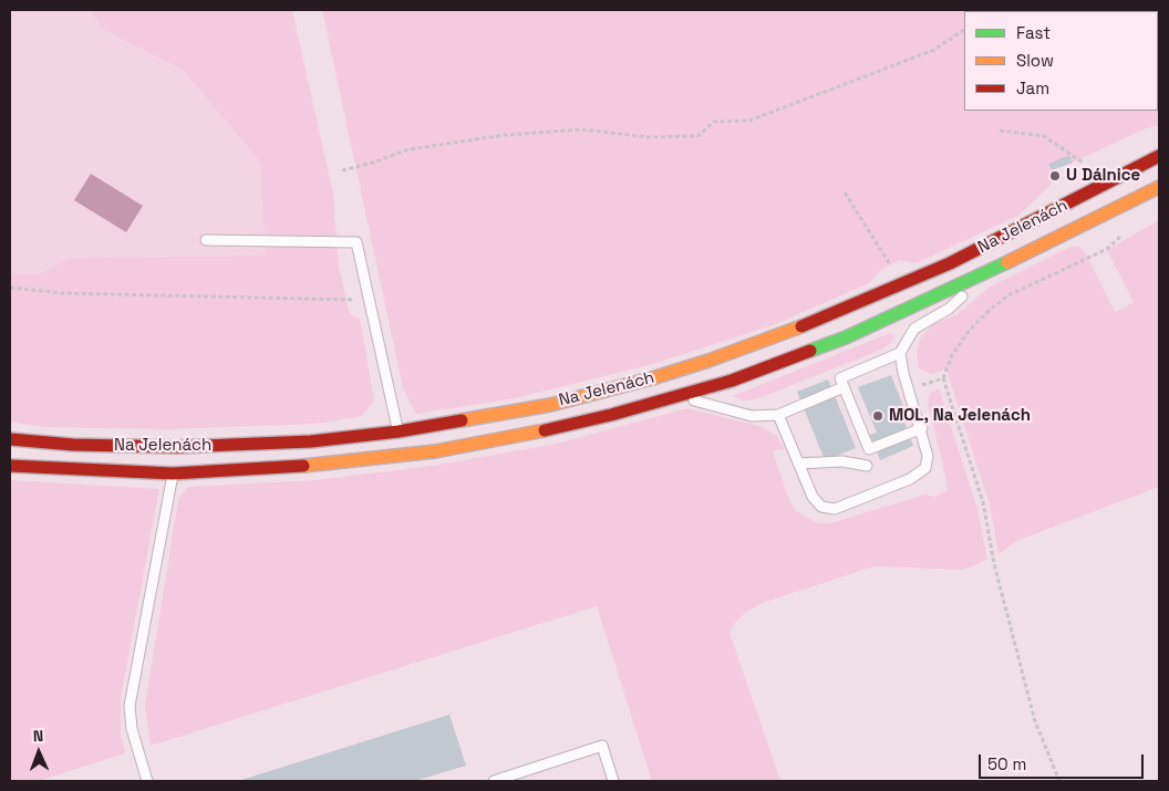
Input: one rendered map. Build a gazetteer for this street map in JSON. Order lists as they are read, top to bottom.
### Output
{
  "streets": {
    "main road": ["Na Jelenách"]
  },
  "places": ["U Dálnice", "MOL, Na Jelenách"],
  "legend": ["Fast", "Slow", "Jam"],
  "scale_bar": "50 m",
  "north": "top"
}
